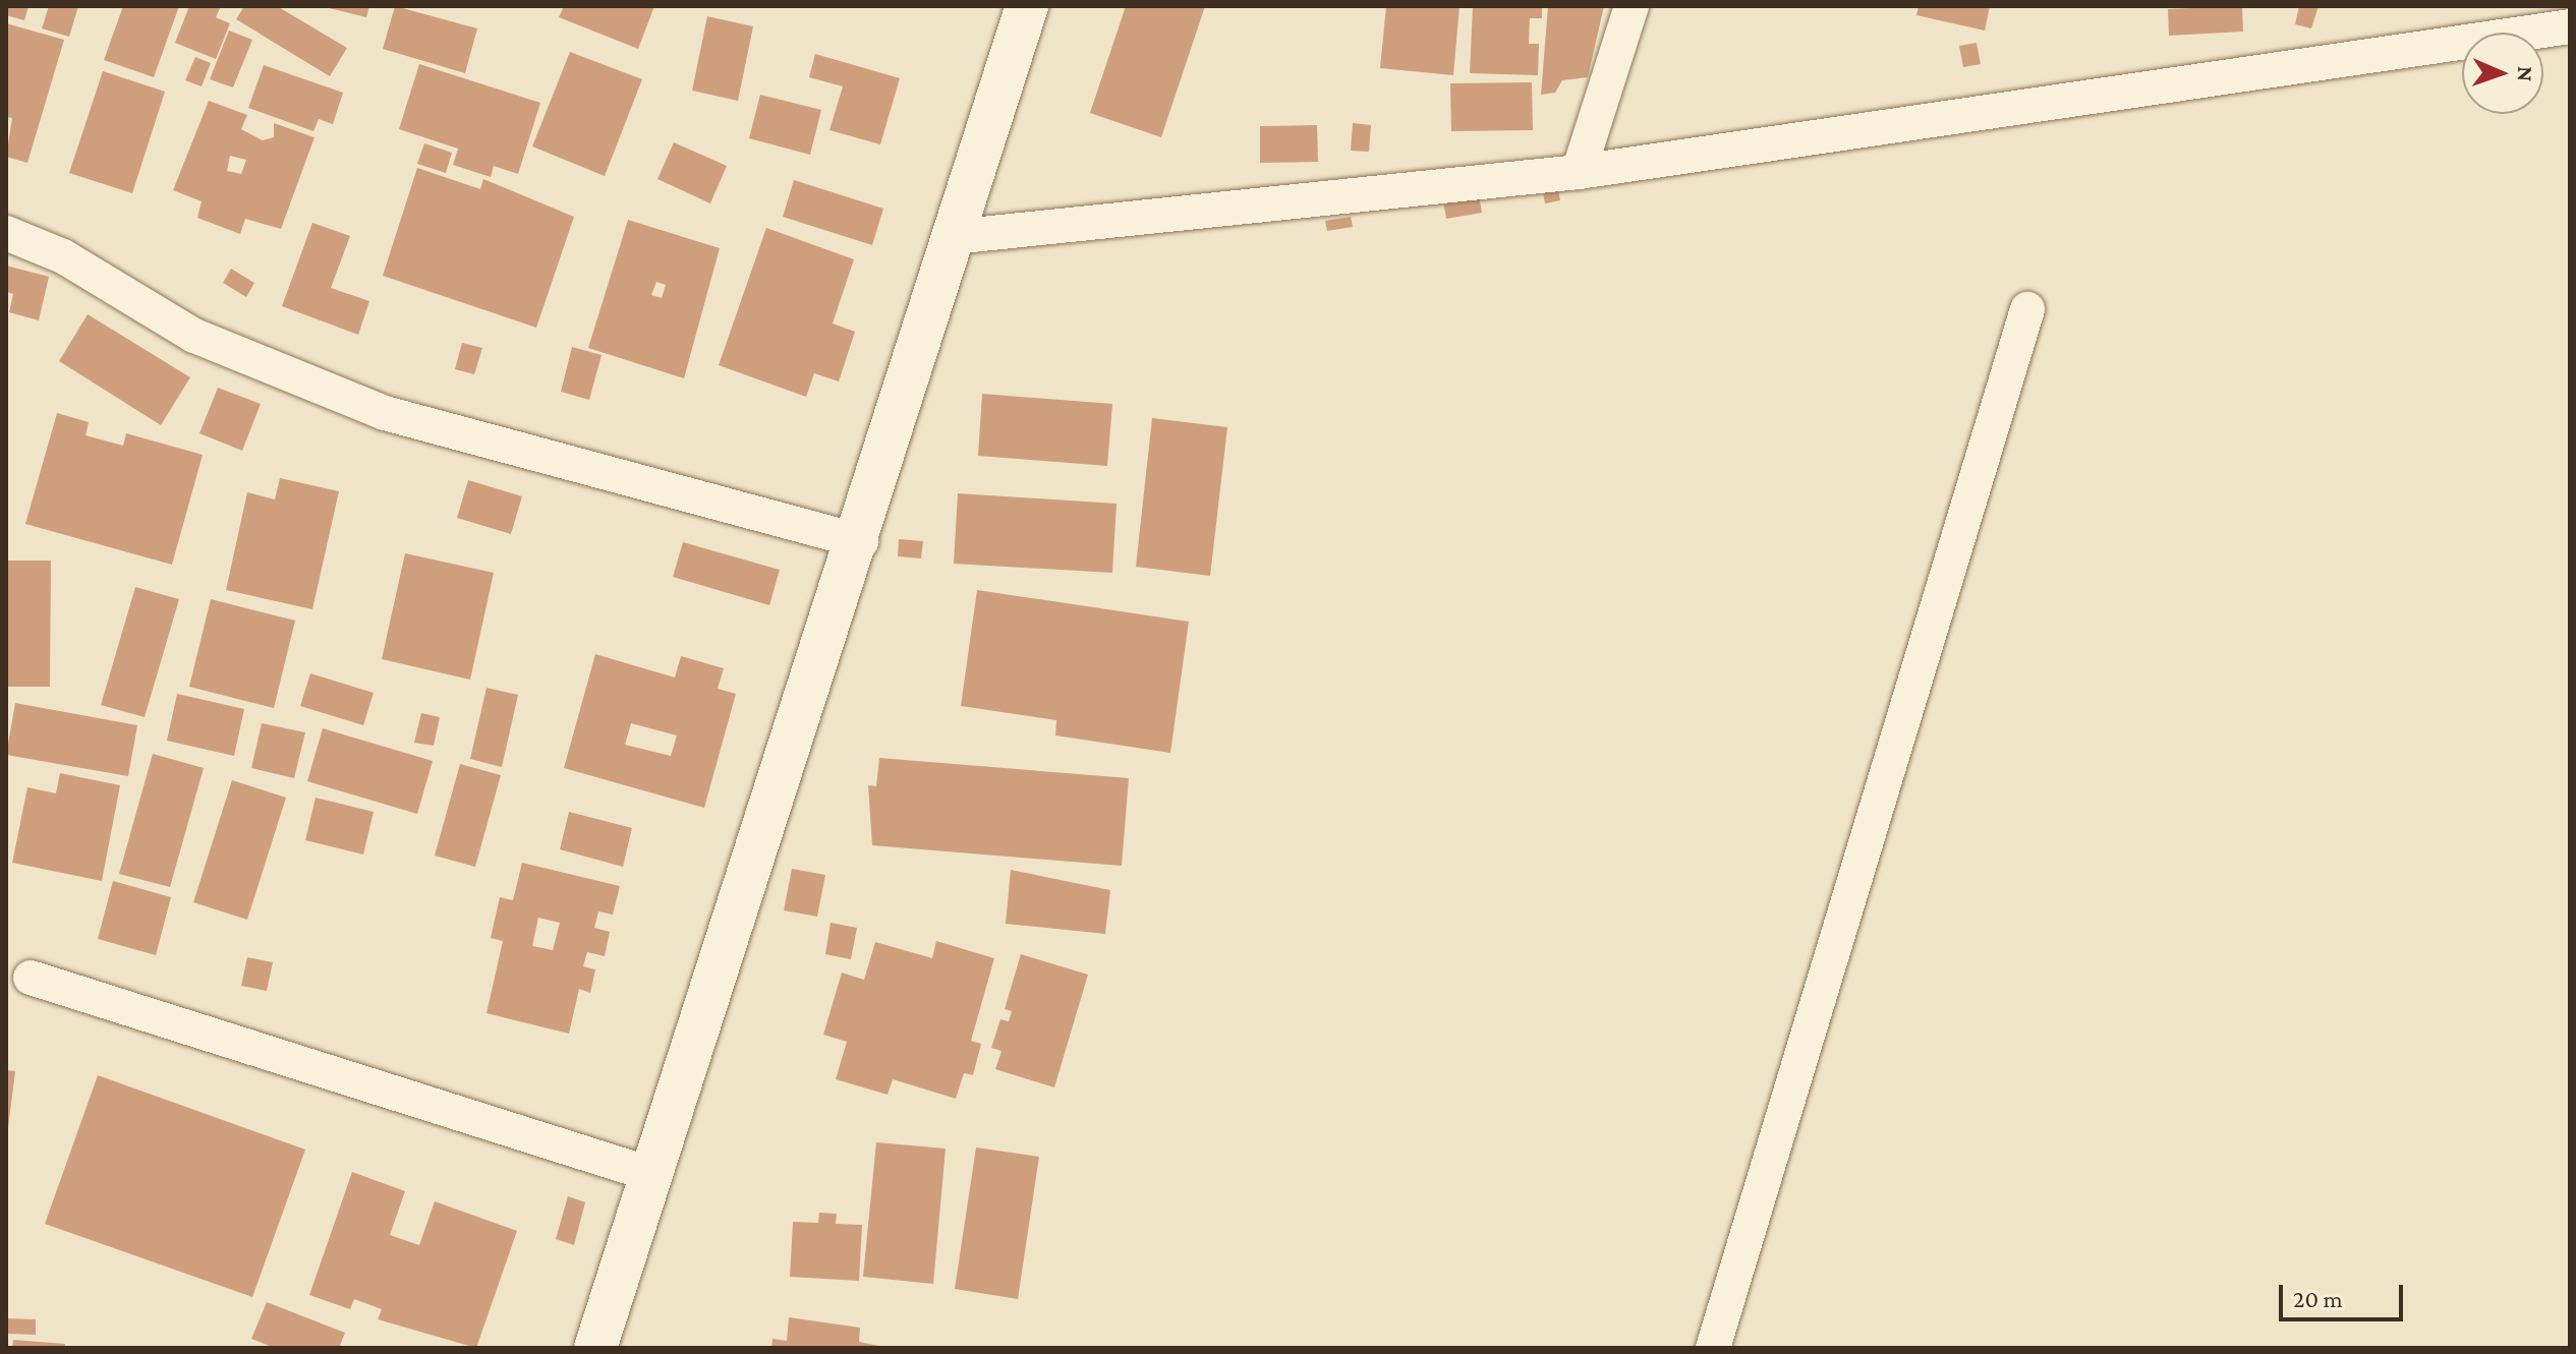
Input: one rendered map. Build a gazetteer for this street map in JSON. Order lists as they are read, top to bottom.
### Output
{
  "scale_bar": "20 m",
  "north": "right"
}
